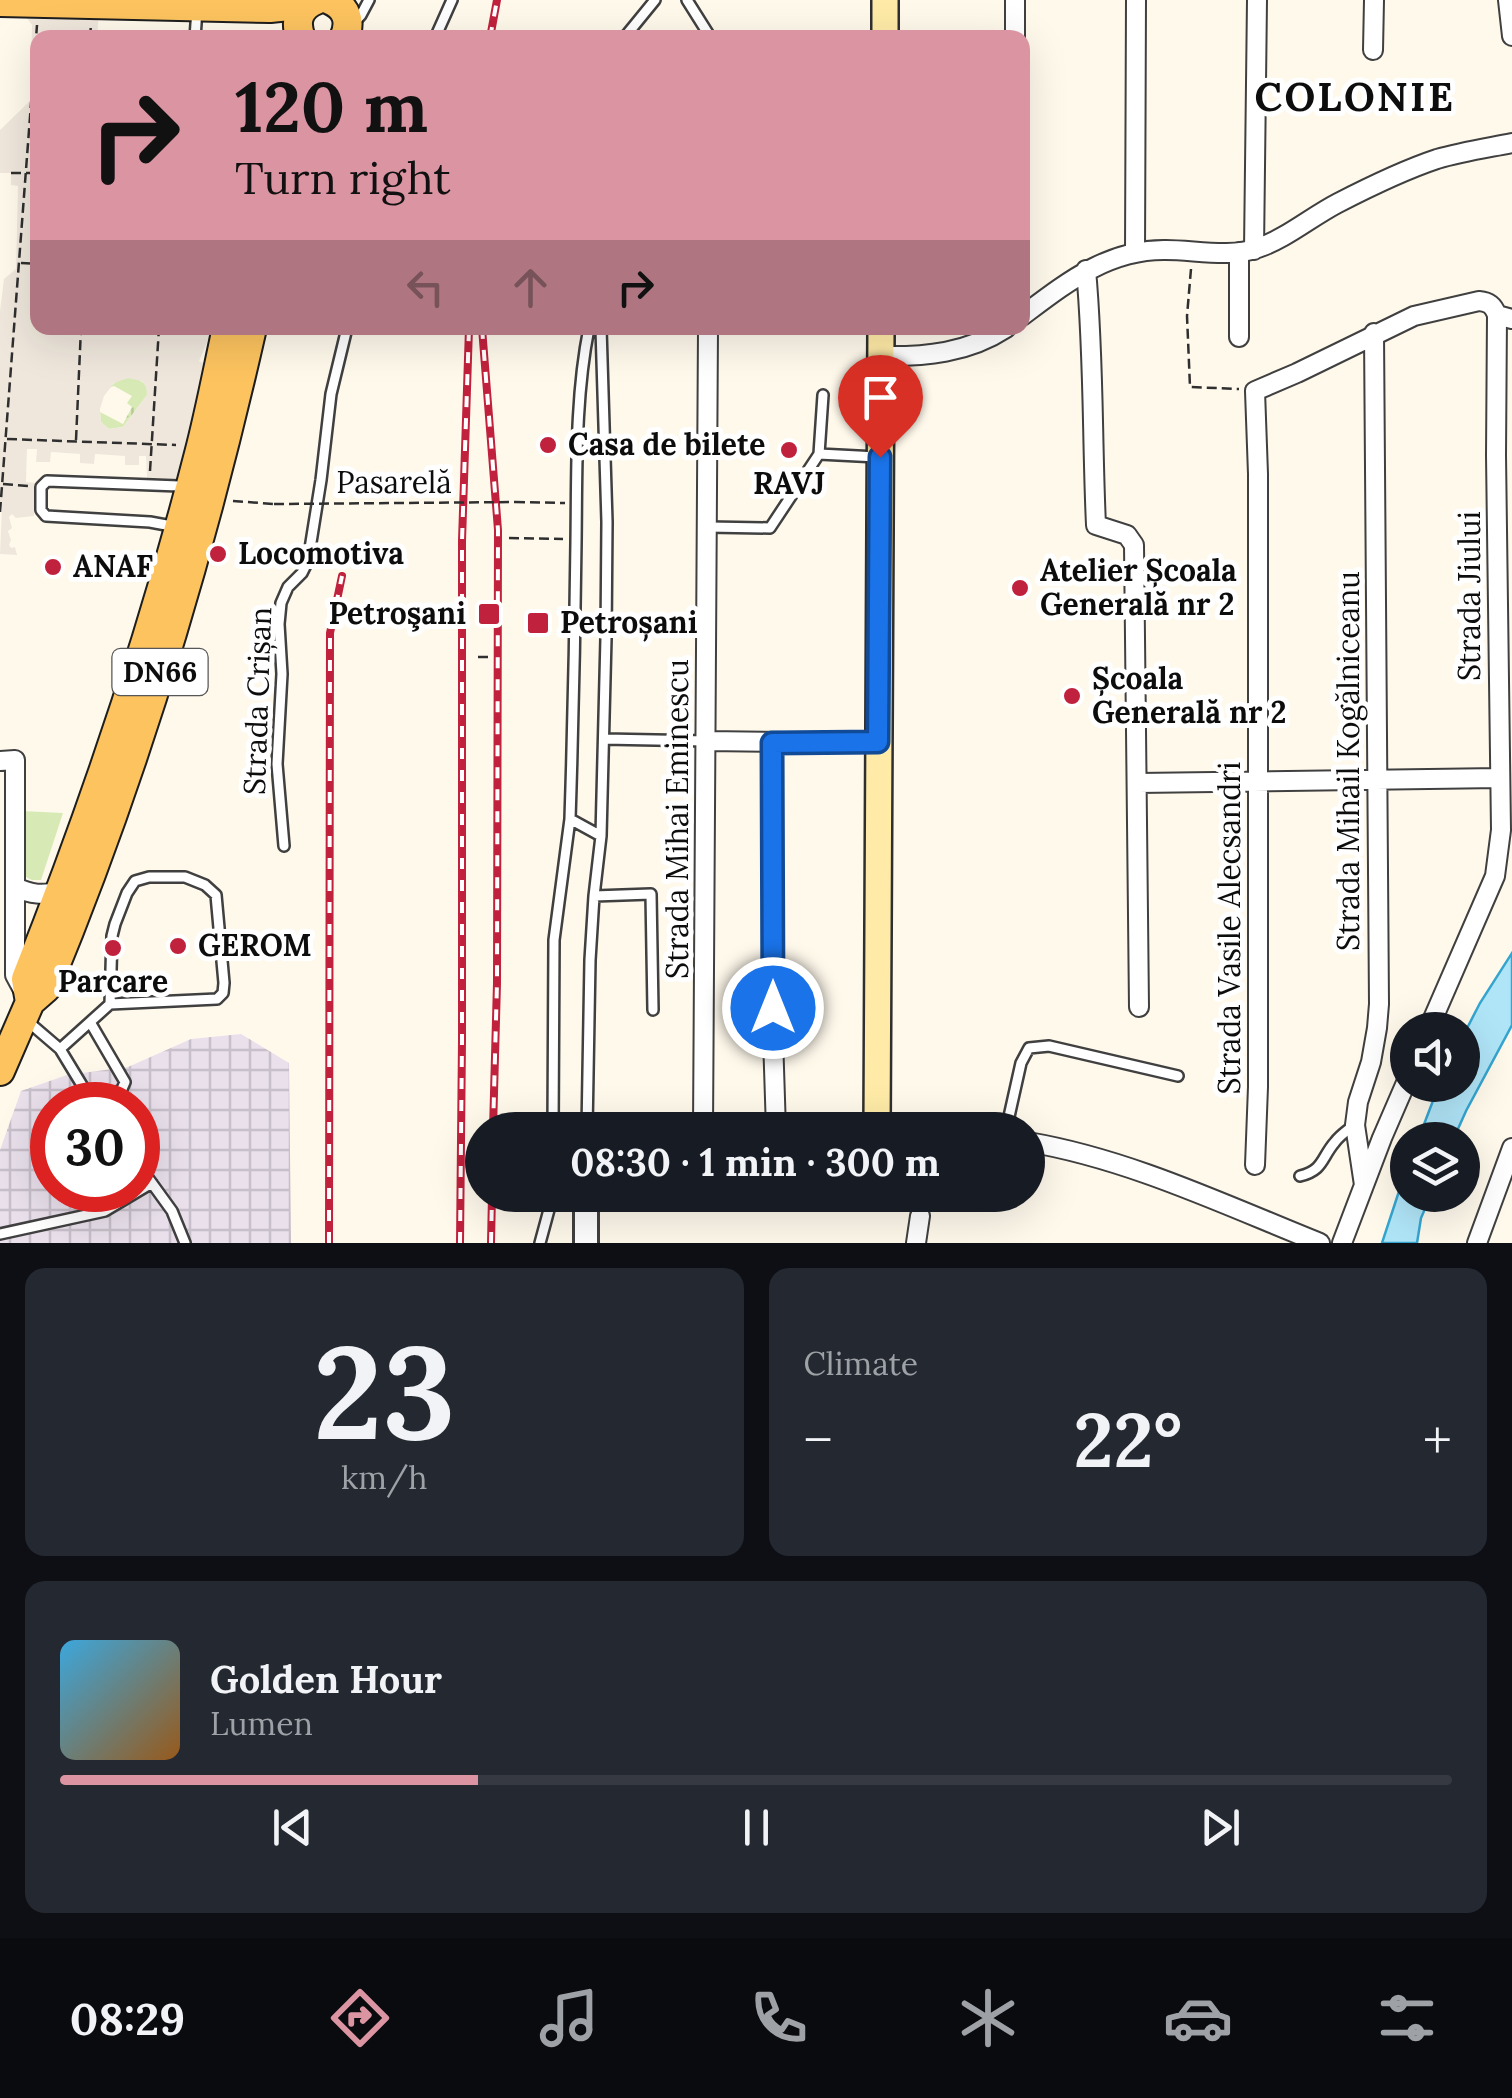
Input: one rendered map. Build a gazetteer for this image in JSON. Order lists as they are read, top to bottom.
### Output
{
  "streets": {
    "main road": ["DN66"],
    "street": [
      "Strada Jiului",
      "Strada Mihail Kogălniceanu",
      "Strada Mihai Eminescu",
      "Strada Vasile Alecsandri"
    ],
    "lane": ["Strada Crișan"],
    "path": ["Pasarelă"]
  },
  "districts": ["COLONIE"],
  "places": {
    "other": [
      "Casa de bilete",
      "RAVJ",
      "Locomotiva",
      "ANAF",
      "Atelier Școala Generală nr 2",
      "Școala Generală nr 2",
      "GEROM",
      "Parcare"
    ],
    "transit": ["Petroşani", "Petroșani"]
  },
  "page": {
    "turn": ["120 m", "Turn right"],
    "limit": "30",
    "trip": "08:30 · 1 min · 300 m",
    "tile": [
      ["23", "km/h"],
      "Climate"
    ],
    "heat": ["−", "22°", "+"],
    "song": ["Golden Hour", "Lumen"],
    "tabs": "08:29"
  }
}
